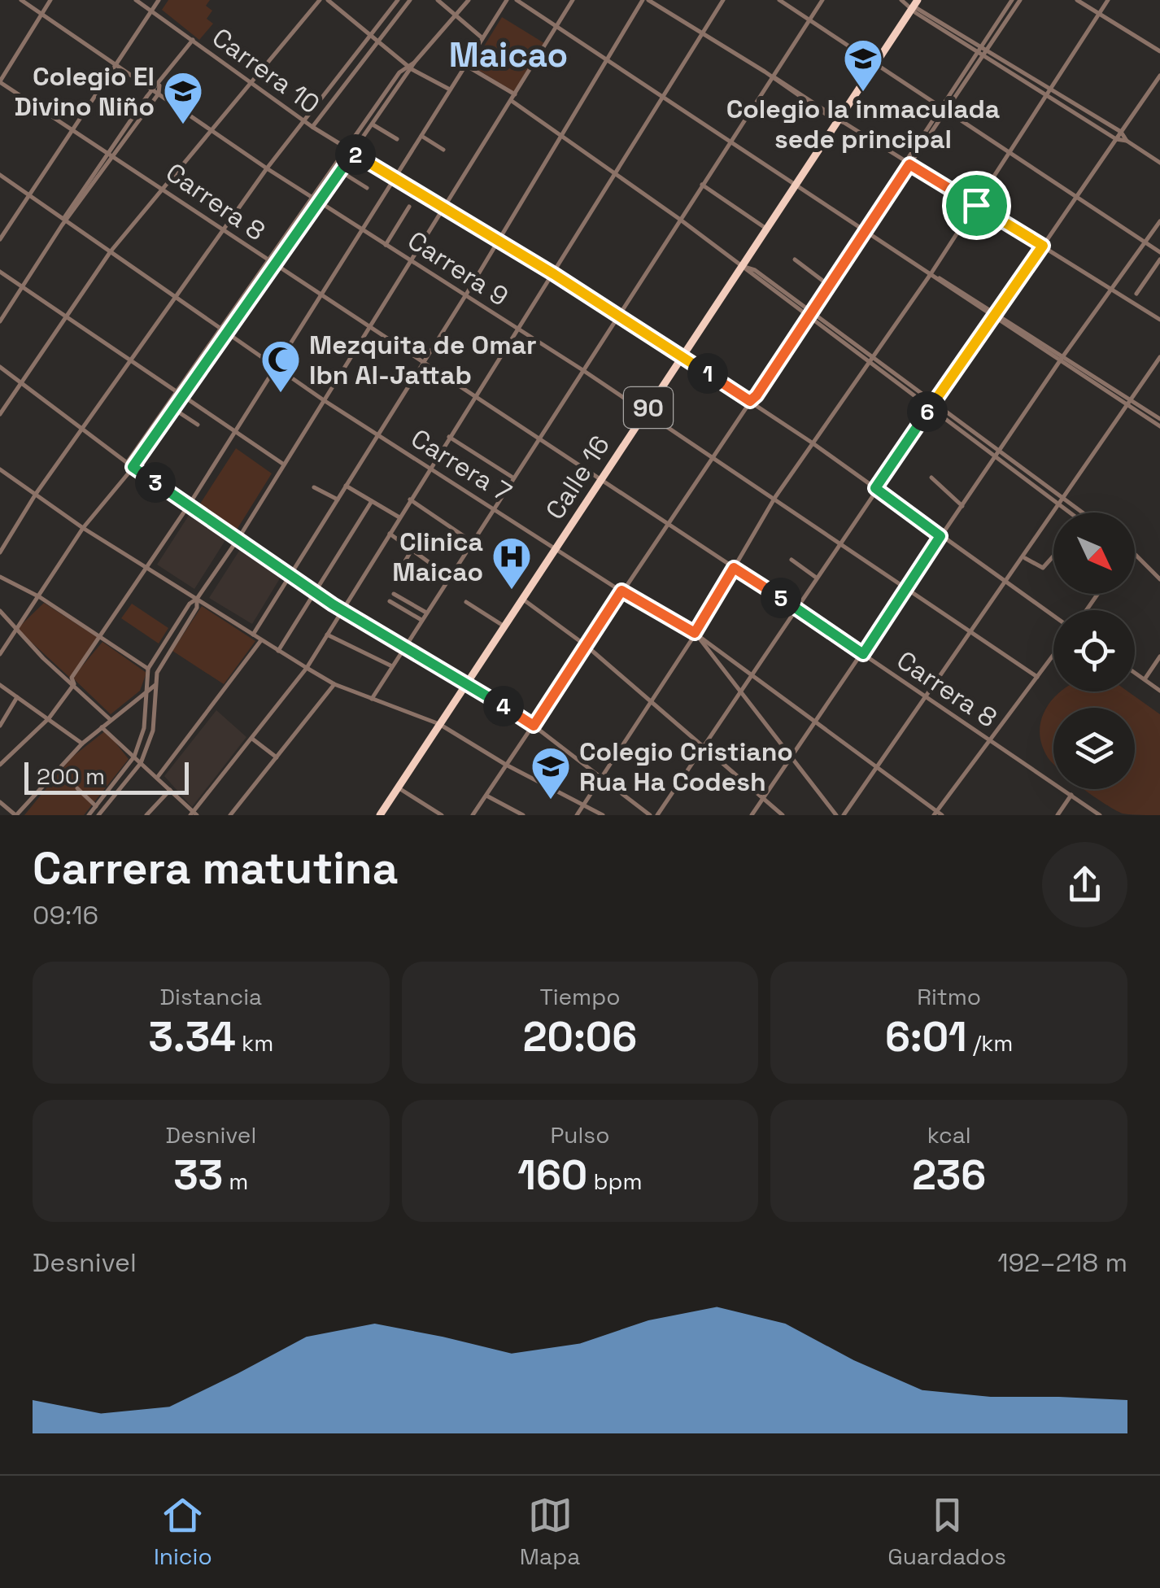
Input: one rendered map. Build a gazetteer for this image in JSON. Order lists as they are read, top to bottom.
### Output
{
  "streets": {
    "highway": ["90", "Calle 16"],
    "street": [
      "Carrera 10",
      "Carrera 8",
      "Carrera 9",
      "Carrera 7"
    ]
  },
  "crossings": [
    ["Carrera 10", "Calle 16"],
    ["Carrera 8", "Calle 16"],
    ["Carrera 9", "Calle 16"],
    ["Carrera 7", "Calle 16"]
  ],
  "districts": ["Maicao"],
  "places": {
    "school or university": ["Colegio la inmaculada sede principal", "Colegio El Divino Niño", "Colegio Cristiano Rua Ha Codesh"],
    "mosque": ["Mezquita de Omar Ibn Al-Jattab"],
    "hospital": ["Clinica Maicao"]
  },
  "scale_bar": "200 m",
  "north": "bottom right",
  "page": {
    "pins": [
      "2",
      "1",
      "6",
      "3",
      "5",
      "4"
    ],
    "scale": "200 m",
    "heading": ["Carrera matutina", "09:16"],
    "stats": [
      ["Distancia", "3.34 km"],
      ["Tiempo", "20:06"],
      ["Ritmo", "6:01 /km"],
      ["Desnivel", "33 m"],
      ["Pulso", "160 bpm"],
      ["kcal", "236"]
    ],
    "chart": ["Desnivel", "192–218 m"],
    "tabs": ["Inicio", "Mapa", "Guardados"]
  }
}
